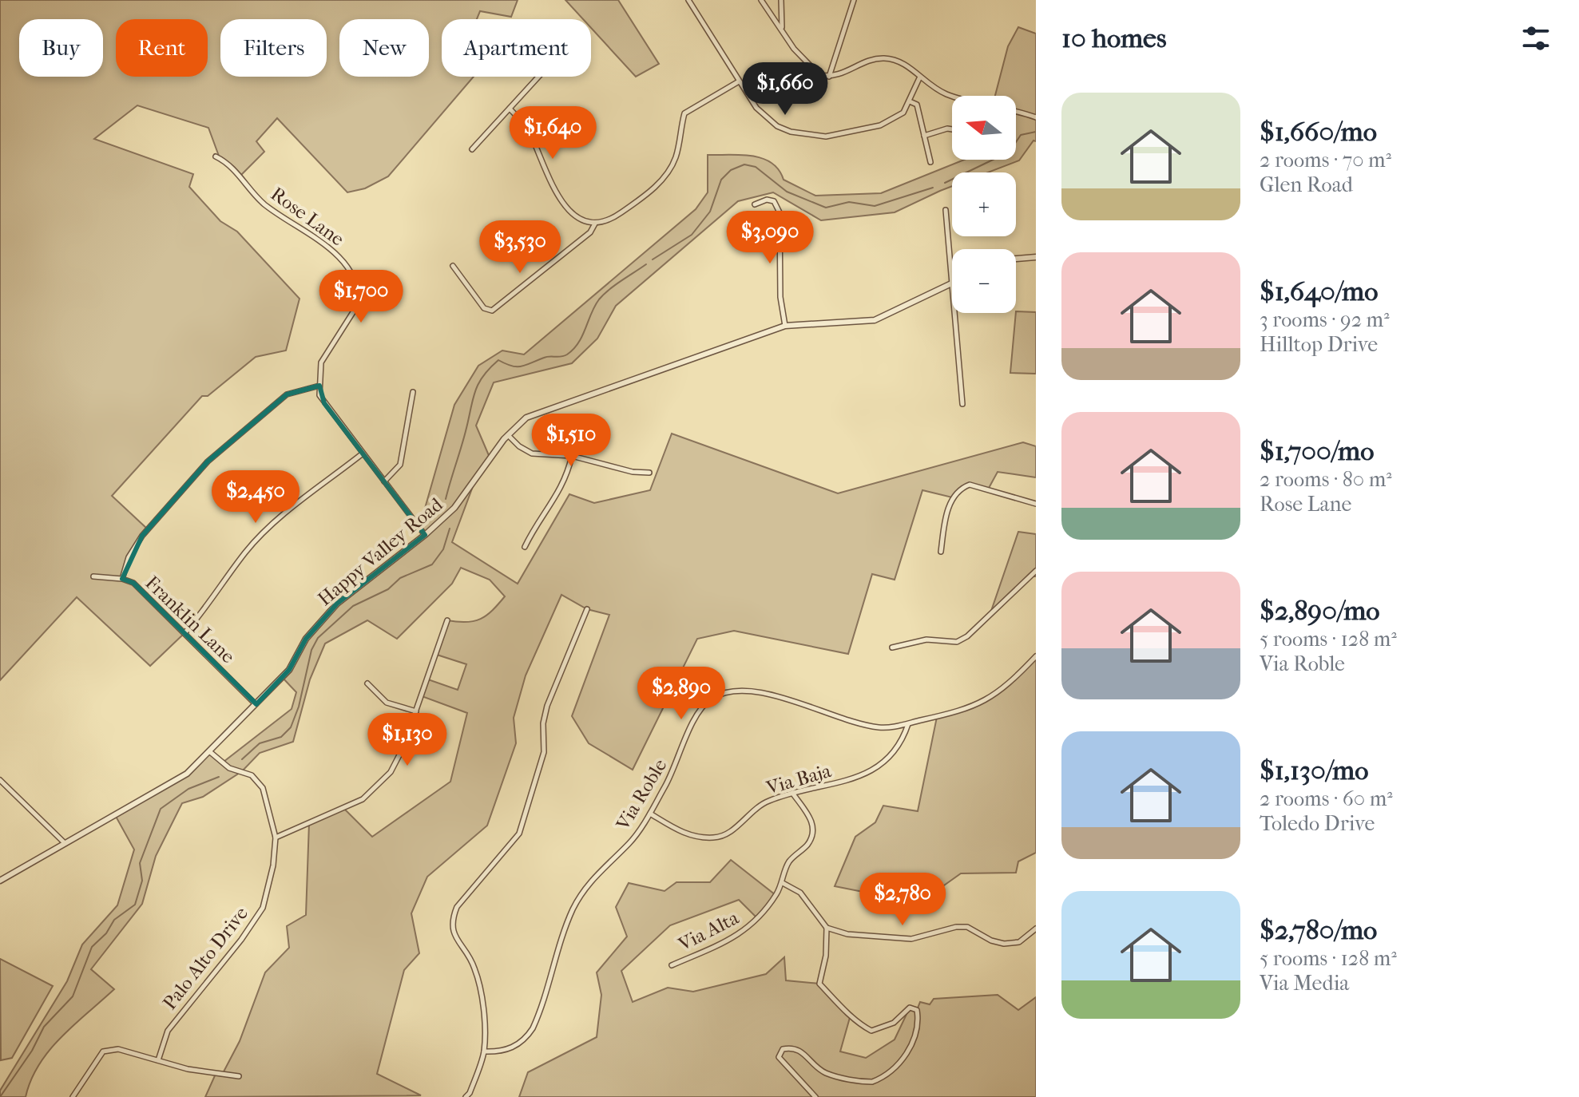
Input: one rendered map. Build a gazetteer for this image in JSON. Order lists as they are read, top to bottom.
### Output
{
  "streets": {
    "street": [
      "Rose Lane",
      "Happy Valley Road",
      "Franklin Lane",
      "Via Baja",
      "Via Roble",
      "Via Alta",
      "Palo Alto Drive"
    ]
  },
  "crossings": [
    ["Happy Valley Road", "Franklin Lane"],
    ["Happy Valley Road", "Palo Alto Drive"],
    ["Via Baja", "Via Roble"],
    ["Via Baja", "Via Alta"]
  ],
  "north": "left",
  "page": {
    "heading": "10 homes",
    "chip": [
      "Buy",
      "Rent",
      "Filters",
      "New",
      "Apartment"
    ],
    "price": [
      "$1,660",
      "$1,640",
      "$3,090",
      "$3,530",
      "$1,700",
      "$1,510",
      "$2,450",
      "$2,890",
      "$1,130",
      "$2,780"
    ],
    "list": [
      {
        "name": "$1,660/mo",
        "note": "2 rooms · 70 m² · Glen Road"
      },
      {
        "name": "$1,640/mo",
        "note": "3 rooms · 92 m² · Hilltop Drive"
      },
      {
        "name": "$1,700/mo",
        "note": "2 rooms · 80 m² · Rose Lane"
      },
      {
        "name": "$2,890/mo",
        "note": "5 rooms · 128 m² · Via Roble"
      },
      {
        "name": "$1,130/mo",
        "note": "2 rooms · 60 m² · Toledo Drive"
      },
      {
        "name": "$2,780/mo",
        "note": "5 rooms · 128 m² · Via Media"
      }
    ],
    "map_buttons": ["+", "−"]
  }
}
